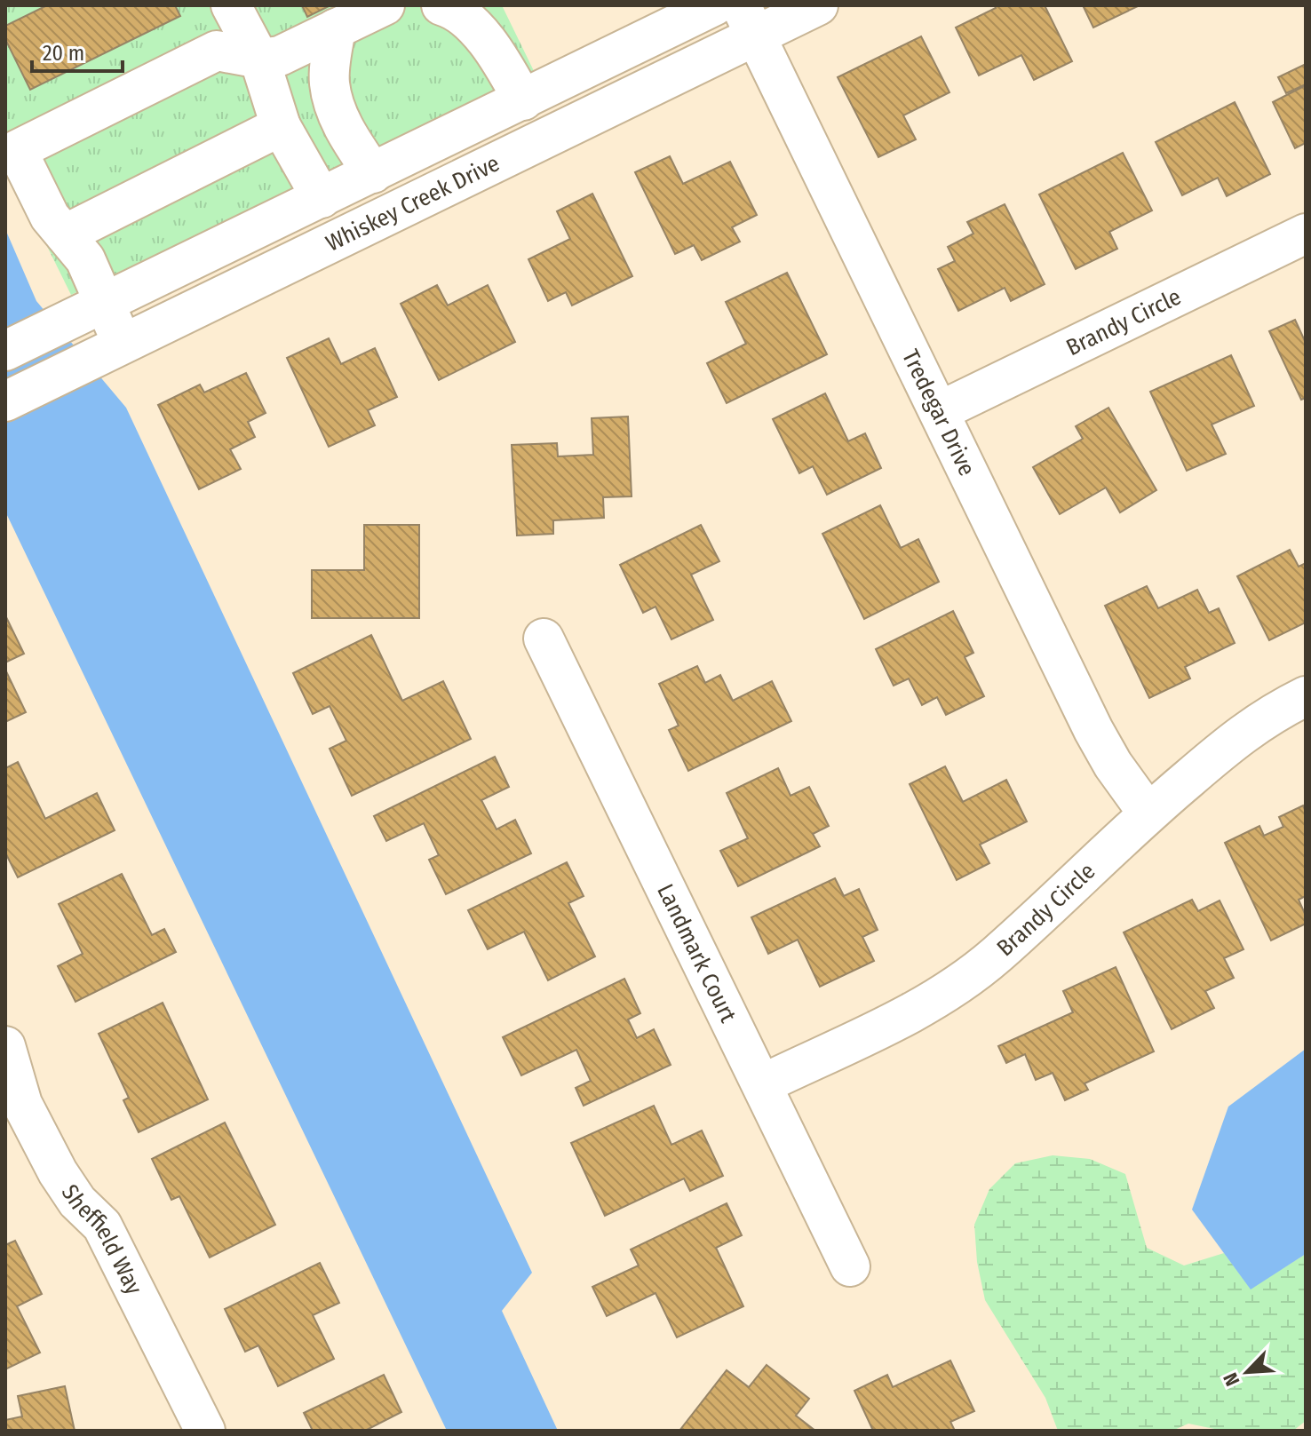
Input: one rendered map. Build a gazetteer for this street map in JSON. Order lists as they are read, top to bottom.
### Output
{
  "streets": {
    "street": [
      "Whiskey Creek Drive",
      "Brandy Circle",
      "Tredegar Drive",
      "Landmark Court",
      "Sheffield Way"
    ]
  },
  "crossings": [
    ["Whiskey Creek Drive", "Tredegar Drive"],
    ["Brandy Circle", "Tredegar Drive"],
    ["Brandy Circle", "Landmark Court"]
  ],
  "scale_bar": "20 m",
  "north": "bottom left"
}
